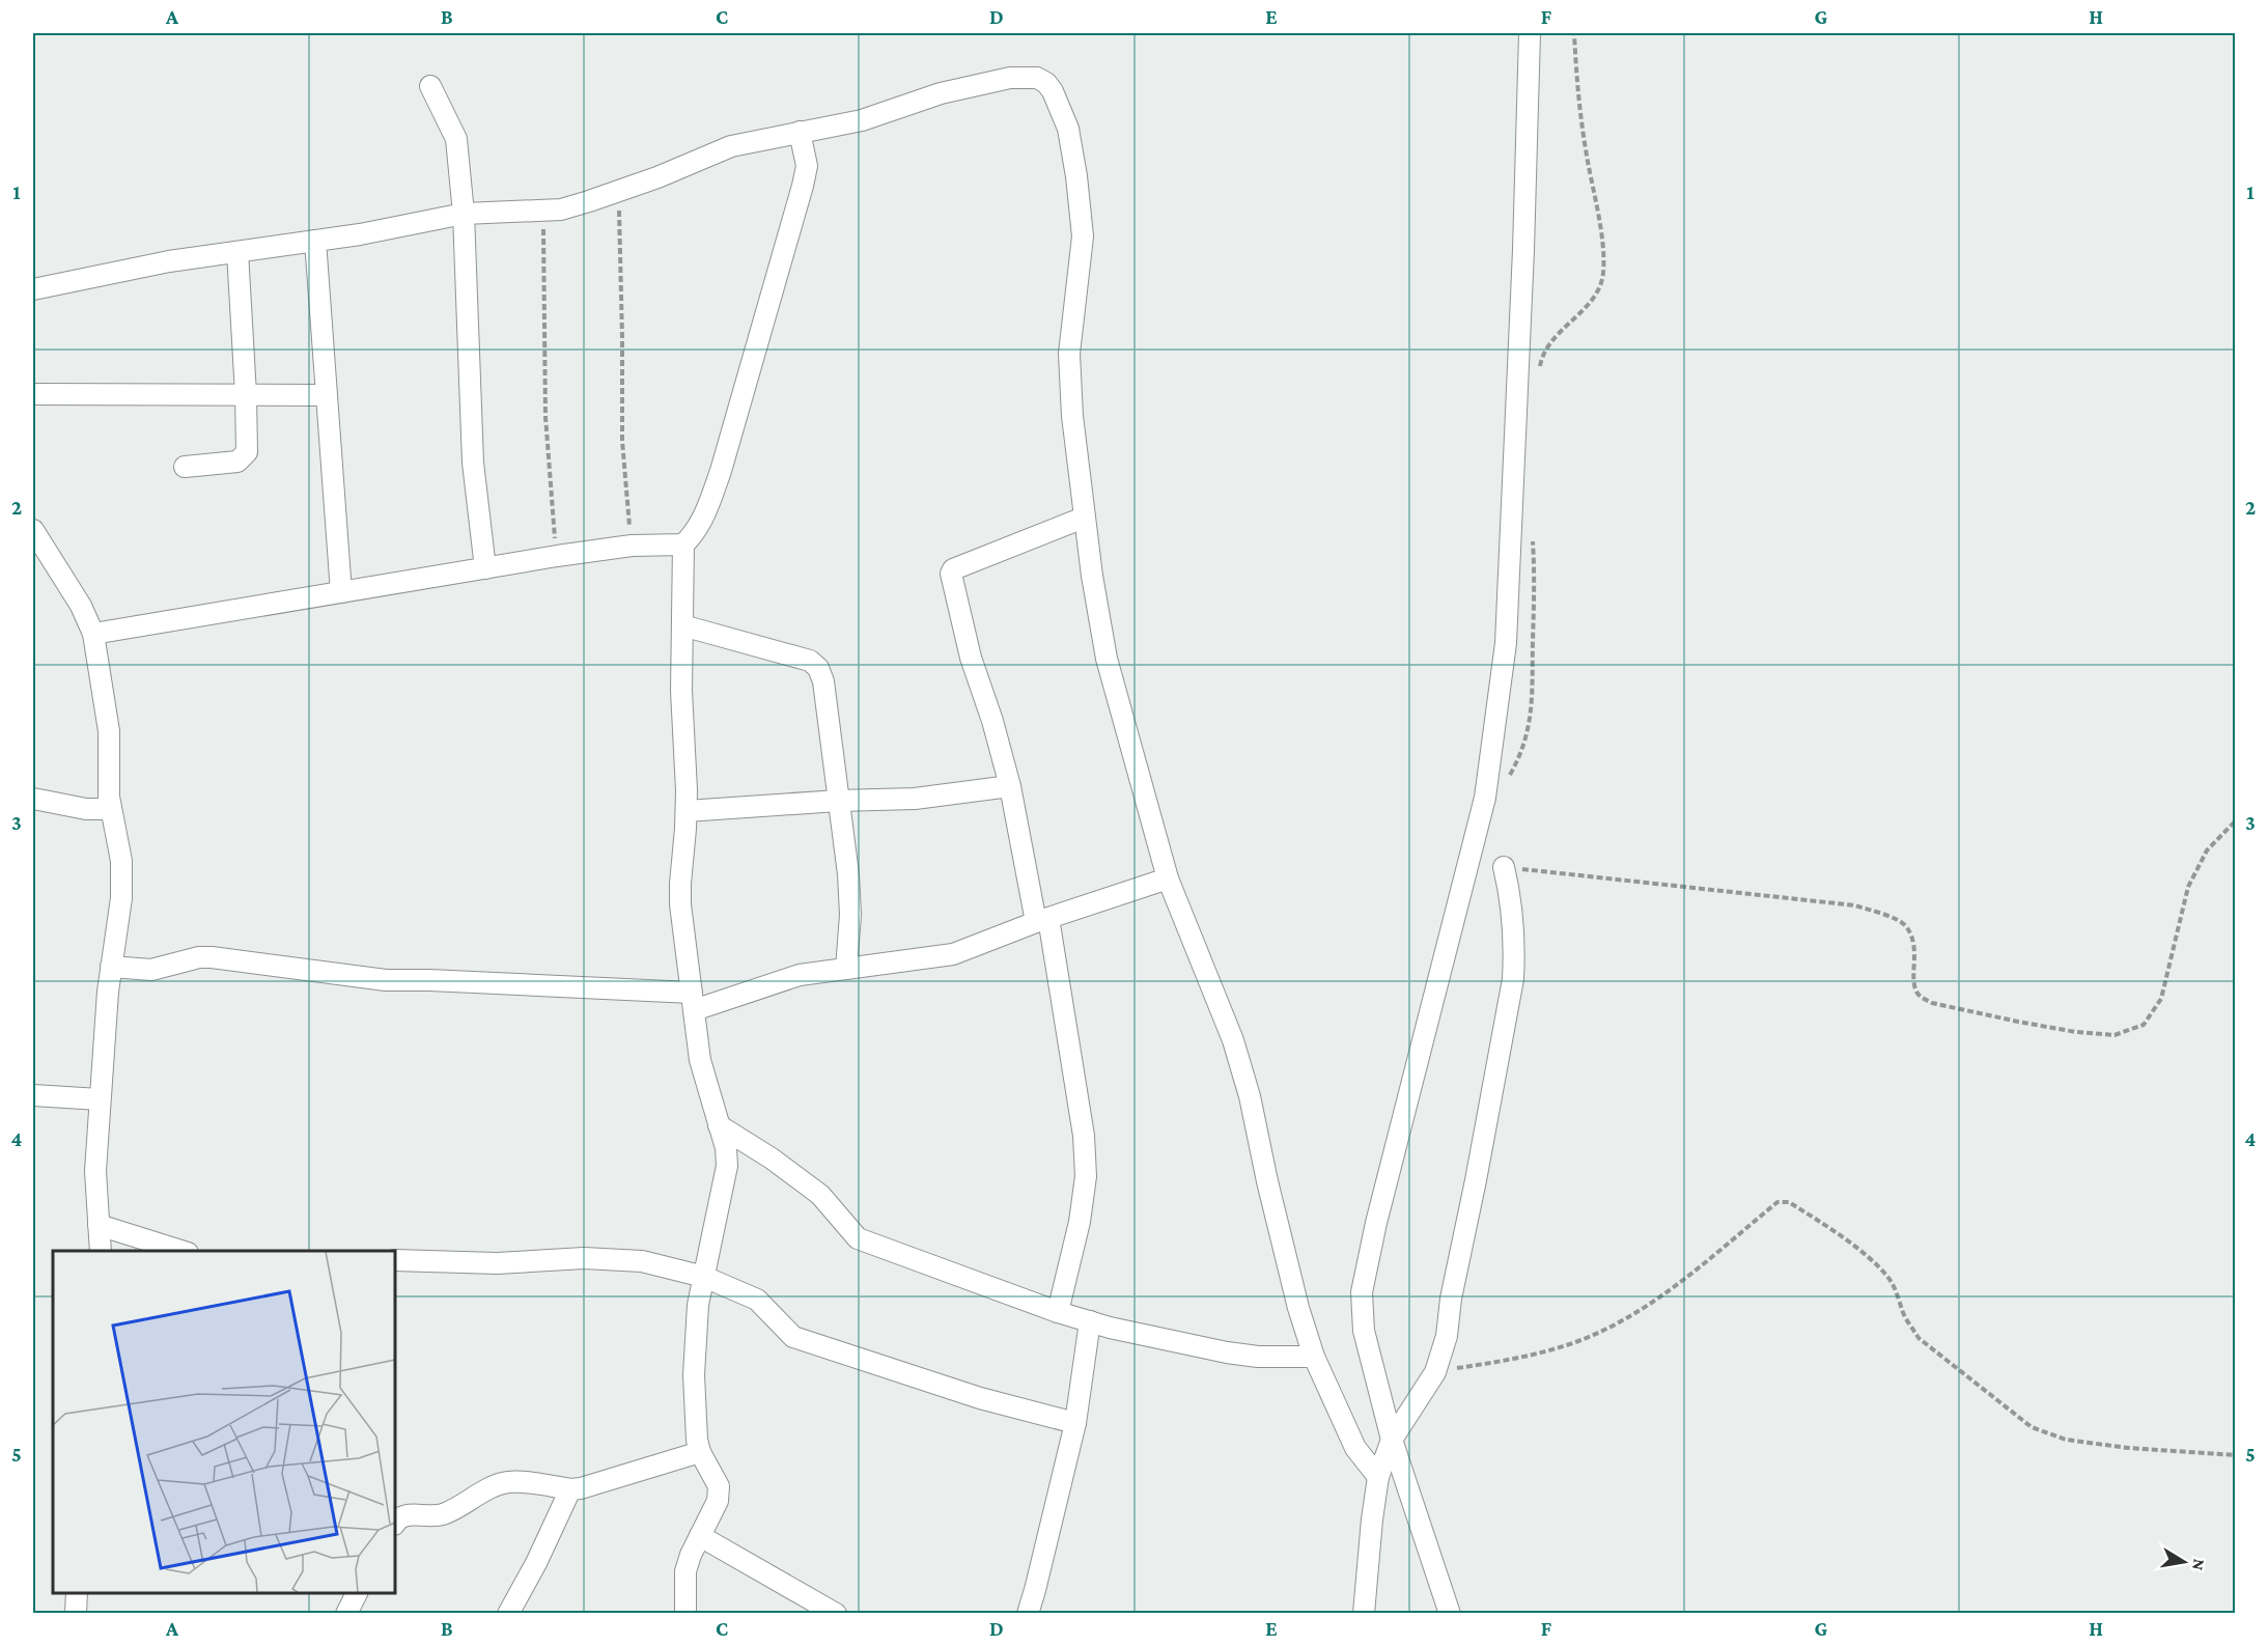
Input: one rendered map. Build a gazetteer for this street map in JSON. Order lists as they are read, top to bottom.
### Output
{
  "north": "right",
  "grid": {
    "columns": [
      "A",
      "B",
      "C",
      "D",
      "E",
      "F",
      "G",
      "H"
    ],
    "rows": [
      "1",
      "2",
      "3",
      "4",
      "5"
    ]
  }
}
